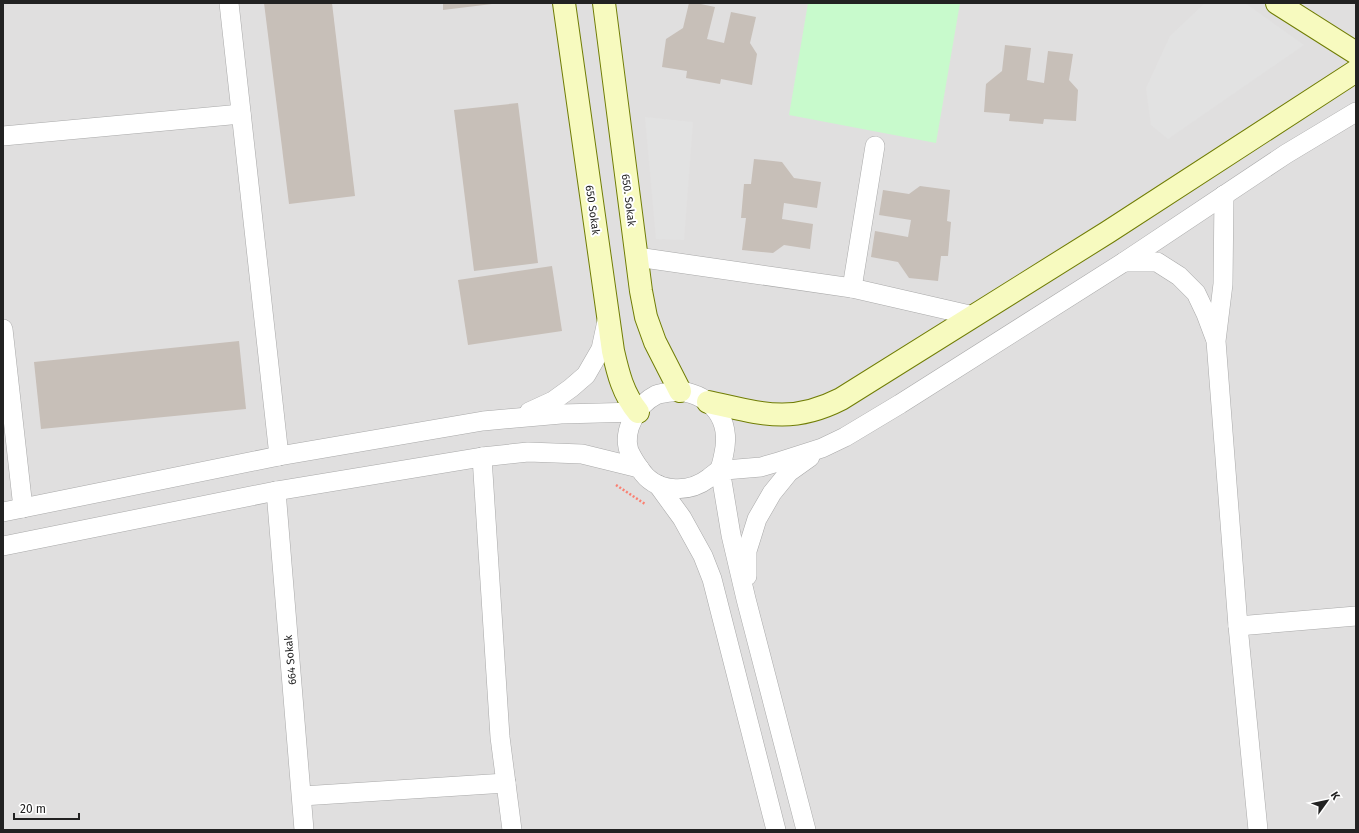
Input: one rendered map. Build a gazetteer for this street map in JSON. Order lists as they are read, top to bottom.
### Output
{
  "streets": {
    "street": ["650. Sokak", "650 Sokak", "664 Sokak"]
  },
  "crossings": [
    ["650. Sokak", "650 Sokak"]
  ],
  "scale_bar": "20 m",
  "north": "top right"
}
